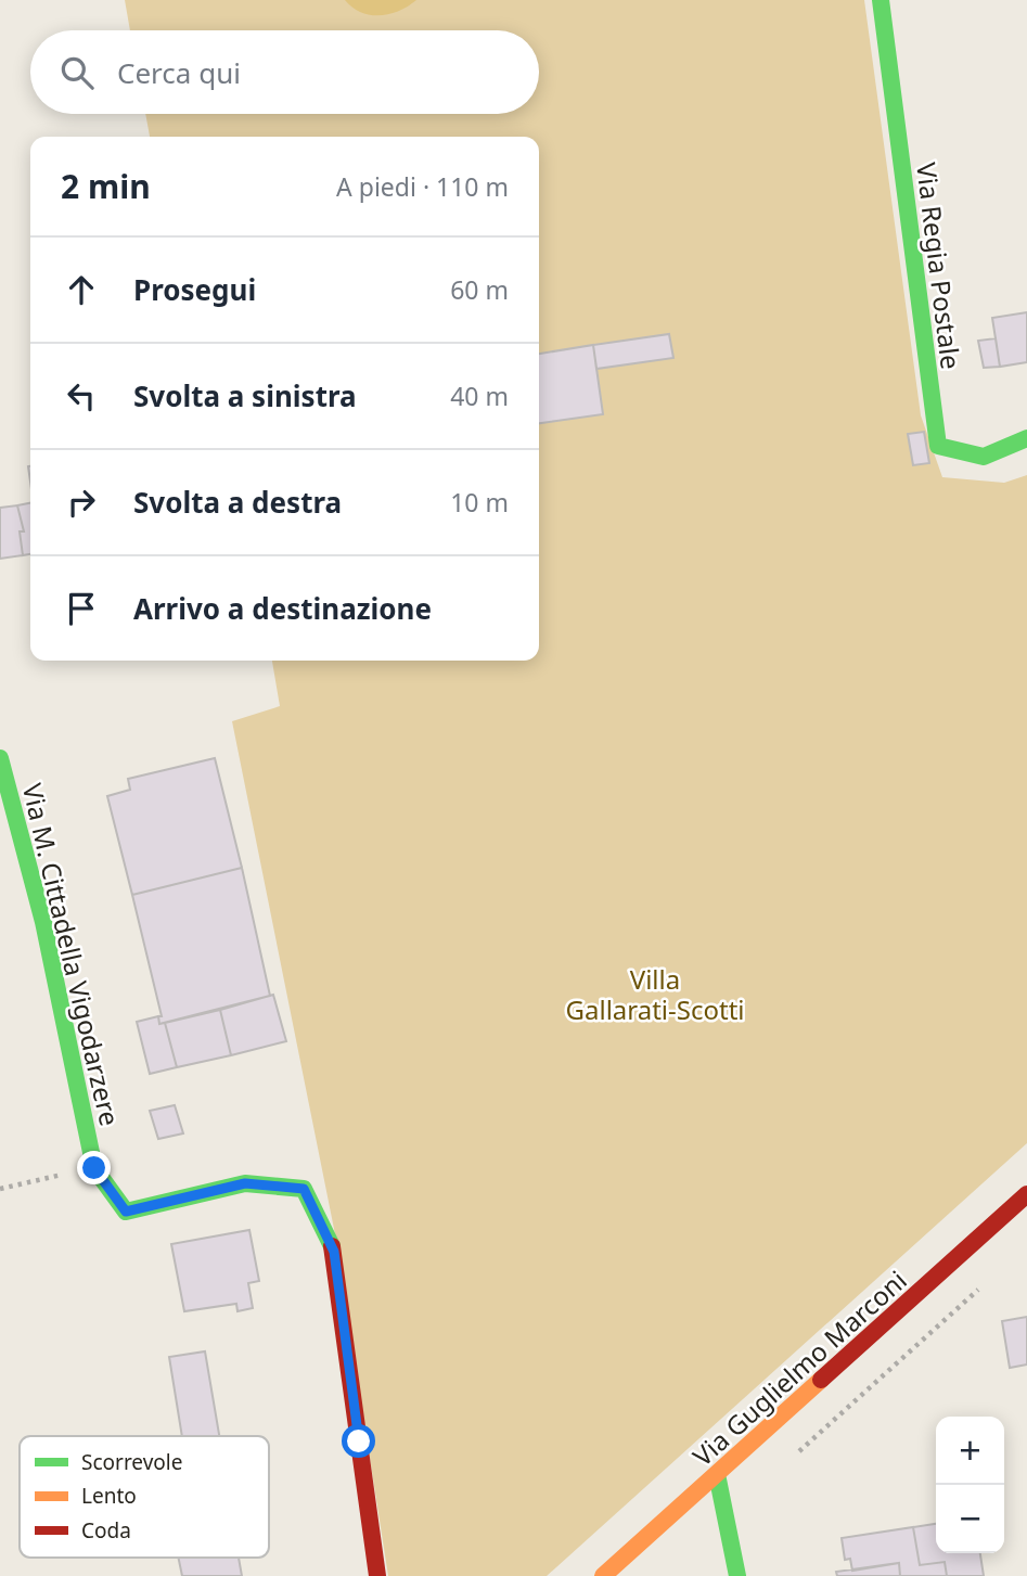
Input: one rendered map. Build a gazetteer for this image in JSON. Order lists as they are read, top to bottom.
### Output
{
  "streets": {
    "street": ["Via Regia Postale", "Via M. Cittadella Vigodarzere", "Via Guglielmo Marconi"]
  },
  "parks": ["Villa Gallarati-Scotti"],
  "legend": ["Scorrevole", "Lento", "Coda"],
  "page": {
    "search": "Cerca qui",
    "heading": ["2 min", "A piedi · 110 m"],
    "list": [
      ["Prosegui", "60 m"],
      ["Svolta a sinistra", "40 m"],
      ["Svolta a destra", "10 m"],
      "Arrivo a destinazione"
    ],
    "map_buttons": ["+", "−"]
  }
}
